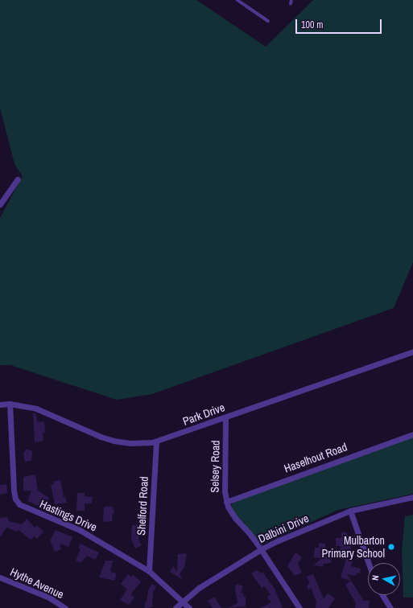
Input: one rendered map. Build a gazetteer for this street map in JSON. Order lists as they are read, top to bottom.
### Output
{
  "streets": {
    "street": [
      "Park Drive",
      "Haselhout Road",
      "Selsey Road",
      "Shelford Road",
      "Hastings Drive",
      "Dalbini Drive",
      "Hythe Avenue"
    ]
  },
  "crossings": [
    ["Park Drive", "Selsey Road"],
    ["Park Drive", "Shelford Road"],
    ["Park Drive", "Hastings Drive"],
    ["Haselhout Road", "Selsey Road"],
    ["Selsey Road", "Dalbini Drive"],
    ["Shelford Road", "Hastings Drive"],
    ["Hastings Drive", "Dalbini Drive"]
  ],
  "places": ["Mulbarton Primary School"],
  "scale_bar": "100 m",
  "north": "left"
}
